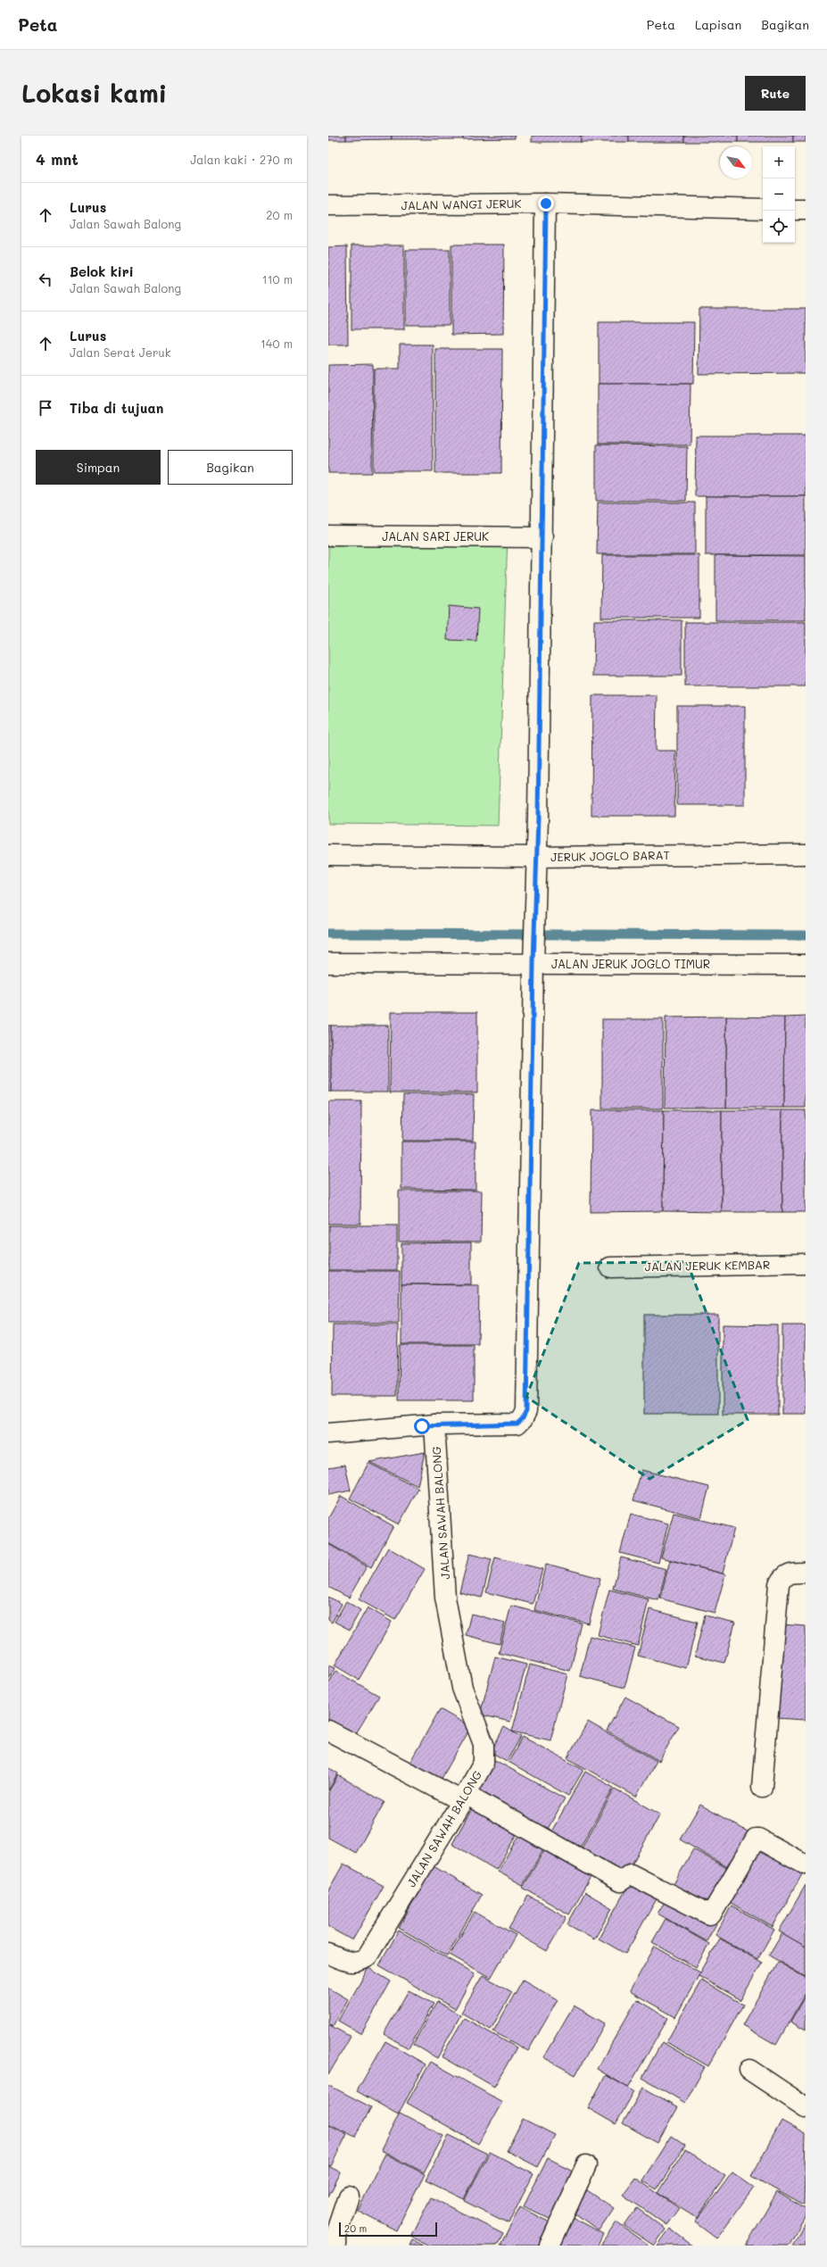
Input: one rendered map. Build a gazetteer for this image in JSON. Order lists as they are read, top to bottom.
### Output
{
  "streets": {
    "street": [
      "JALAN WANGI JERUK",
      "JALAN SARI JERUK",
      "JERUK JOGLO BARAT",
      "JALAN JERUK JOGLO TIMUR",
      "JALAN JERUK KEMBAR",
      "JALAN SAWAH BALONG"
    ]
  },
  "scale_bar": "20 m",
  "north": "bottom right",
  "page": {
    "header": "Peta",
    "nav": ["Peta", "Lapisan", "Bagikan"],
    "buttons": [
      "Rute",
      ["Simpan", "Bagikan"]
    ],
    "title": "Lokasi kami",
    "heading": ["4 mnt", "Jalan kaki · 270 m"],
    "map_buttons": ["+", "−"],
    "list": [
      ["Lurus", "Jalan Sawah Balong", "20 m"],
      ["Belok kiri", "Jalan Sawah Balong", "110 m"],
      ["Lurus", "Jalan Serat Jeruk", "140 m"],
      "Tiba di tujuan"
    ],
    "scale": "20 m"
  }
}
